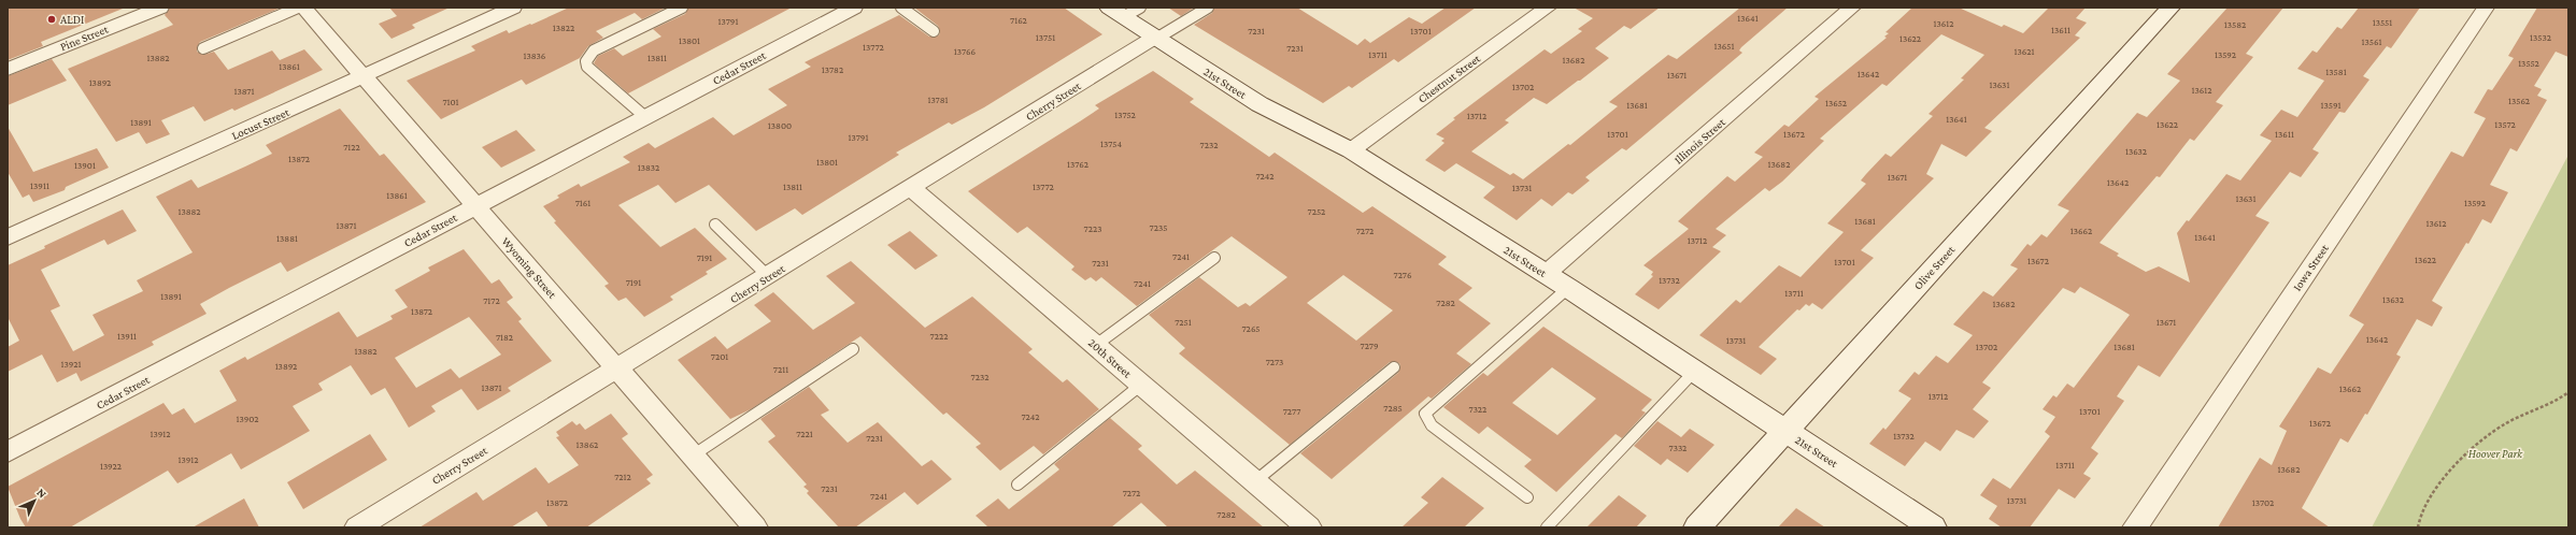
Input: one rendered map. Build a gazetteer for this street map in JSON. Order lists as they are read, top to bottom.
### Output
{
  "streets": {
    "street": [
      "Pine Street",
      "Cedar Street",
      "Chestnut Street",
      "21st Street",
      "Cherry Street",
      "Locust Street",
      "Illinois Street",
      "Wyoming Street",
      "Olive Street",
      "Iowa Street",
      "20th Street"
    ]
  },
  "crossings": [
    ["Cedar Street", "Wyoming Street"],
    ["Chestnut Street", "21st Street"],
    ["21st Street", "Cherry Street"],
    ["21st Street", "Illinois Street"],
    ["21st Street", "Olive Street"],
    ["Cherry Street", "Wyoming Street"],
    ["Cherry Street", "20th Street"],
    ["Locust Street", "Wyoming Street"]
  ],
  "parks": ["Hoover Park"],
  "places": ["ALDI"],
  "house_numbers": [
    "13641",
    "7162",
    "13791",
    "13551",
    "13612",
    "13582",
    "13822",
    "13611",
    "7231",
    "13701",
    "13751",
    "13532",
    "13622",
    "13801",
    "13561",
    "13651",
    "13772",
    "7231",
    "13766",
    "13621",
    "13711",
    "13592",
    "13836",
    "13882",
    "13811",
    "13682",
    "13552",
    "13861",
    "13782",
    "13581",
    "13642",
    "13671",
    "13892",
    "13631",
    "13702",
    "13612",
    "13871",
    "13781",
    "13562",
    "7101",
    "13652",
    "13681",
    "13591",
    "13752",
    "13712",
    "13641",
    "13891",
    "13622",
    "13572",
    "13800",
    "13701",
    "13672",
    "13611",
    "13791",
    "13754",
    "7232",
    "7122",
    "13632",
    "13872",
    "13801",
    "13762",
    "13682",
    "13901",
    "13832",
    "7242",
    "13671",
    "13642",
    "13911",
    "13811",
    "13772",
    "13731",
    "13861",
    "13631",
    "7161",
    "13592",
    "13882",
    "7252",
    "13681",
    "13612",
    "13871",
    "7235",
    "7223",
    "7272",
    "13662",
    "13641",
    "13881",
    "13712",
    "7241",
    "7191",
    "13622",
    "13672",
    "13701",
    "7231",
    "7276",
    "13732",
    "7191",
    "7241",
    "13711",
    "13891",
    "13632",
    "7172",
    "7282",
    "13682",
    "13872",
    "7251",
    "13671",
    "7265",
    "13911",
    "7222",
    "7182",
    "13642",
    "13731",
    "7279",
    "13702",
    "13681",
    "13882",
    "7201",
    "7273",
    "13921",
    "13892",
    "7211",
    "7232",
    "13871",
    "13662",
    "13712",
    "7285",
    "7322",
    "7277",
    "13701",
    "7242",
    "13902",
    "13672",
    "13912",
    "7221",
    "13732",
    "7231",
    "13862",
    "7332",
    "13912",
    "13711",
    "13922",
    "13682",
    "7212",
    "7231",
    "7272",
    "7241",
    "13731",
    "13872",
    "13702",
    "7282"
  ],
  "north": "top right"
}
